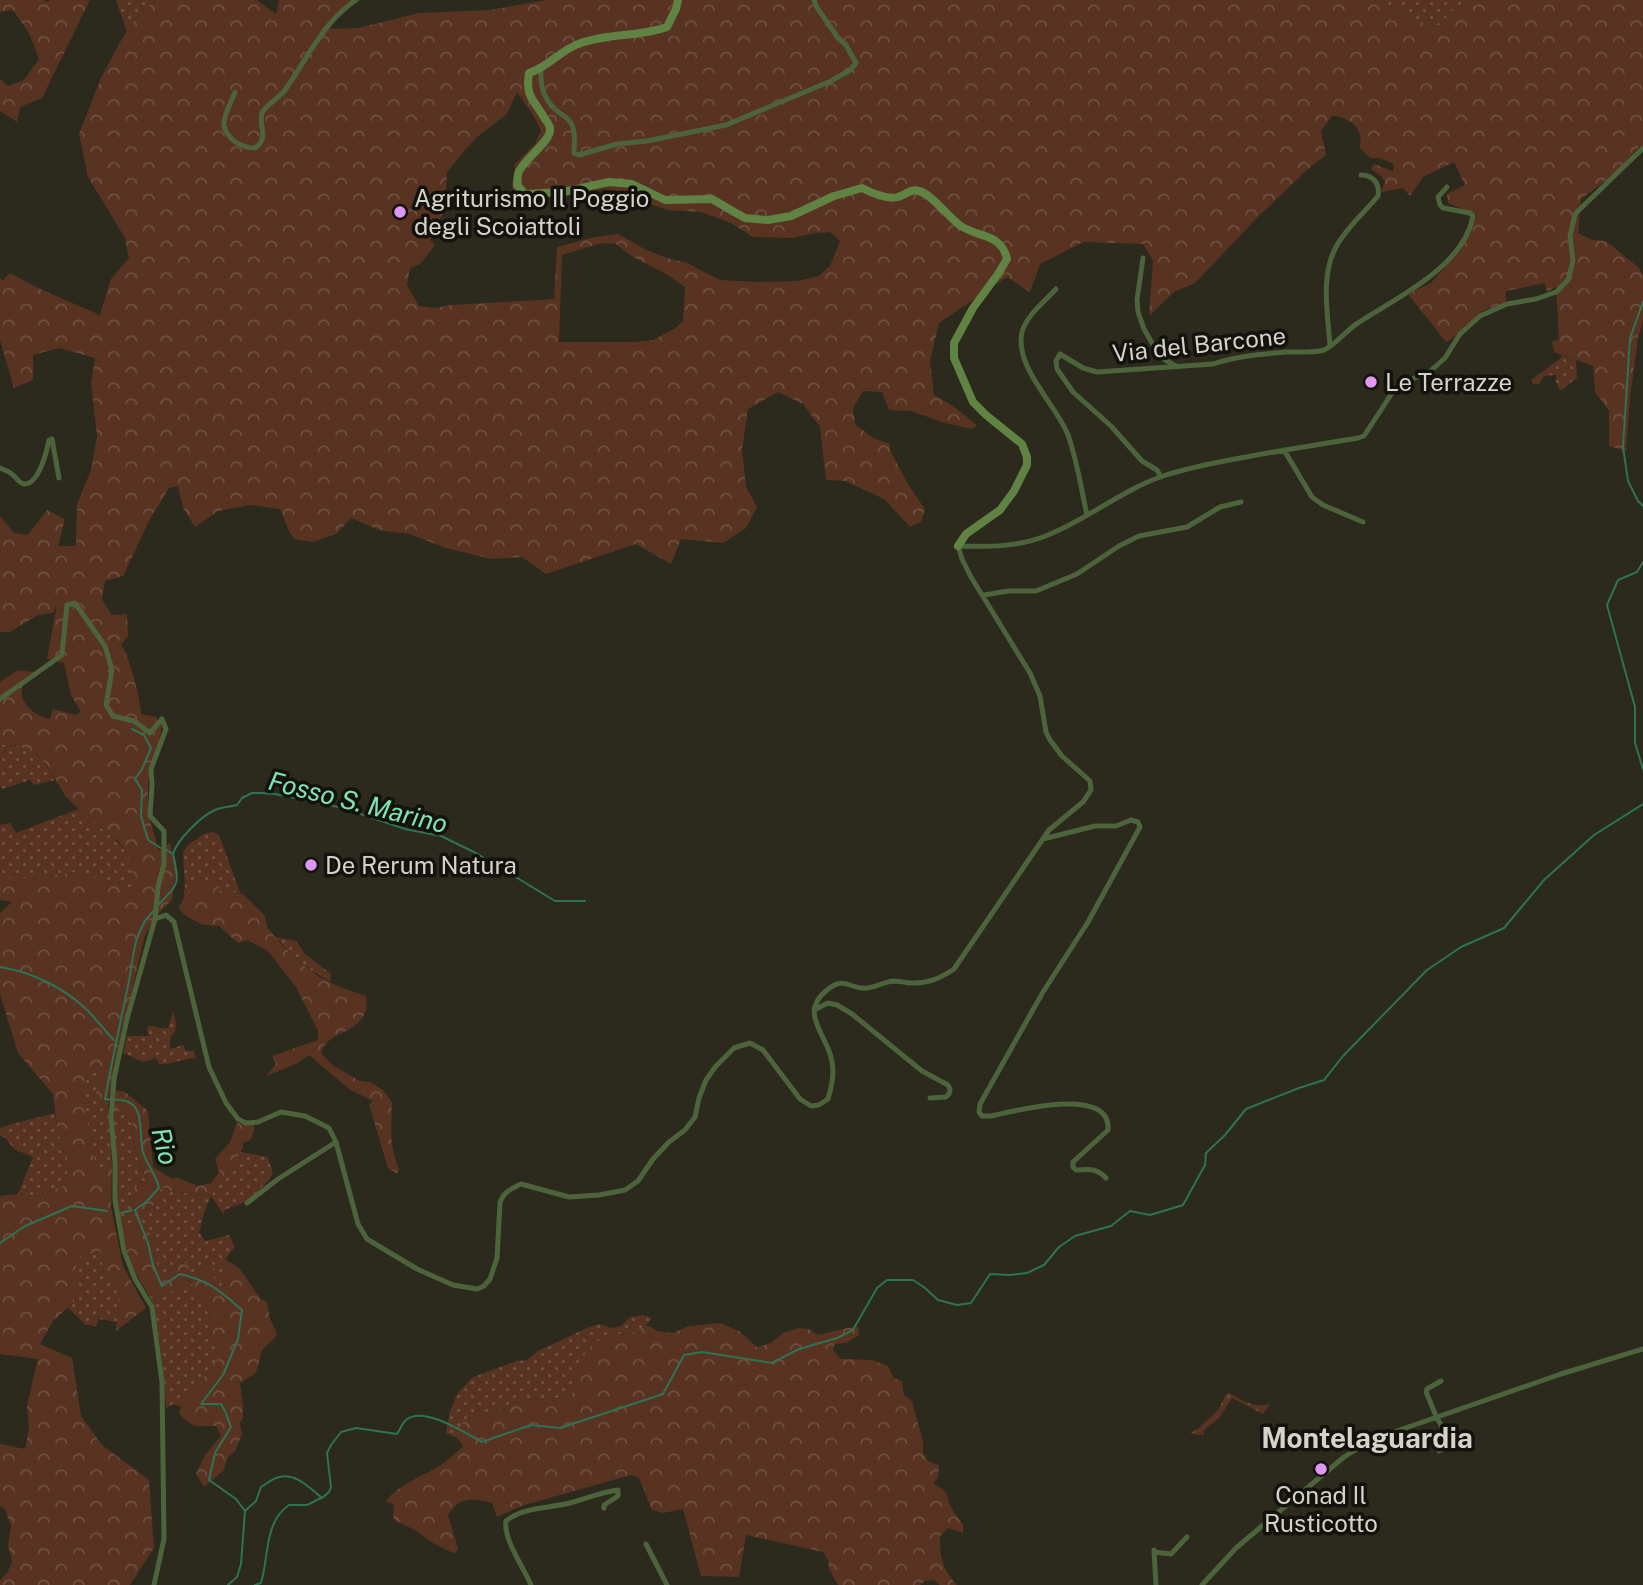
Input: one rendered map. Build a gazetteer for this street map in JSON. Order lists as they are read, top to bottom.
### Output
{
  "streets": {
    "street": ["Via del Barcone"]
  },
  "districts": ["Montelaguardia"],
  "water": ["Fosso S. Marino", "Rio"],
  "places": [
    "Agriturismo Il Poggio degli Scoiattoli",
    "Le Terrazze",
    "De Rerum Natura",
    "Conad Il Rusticotto"
  ]
}
